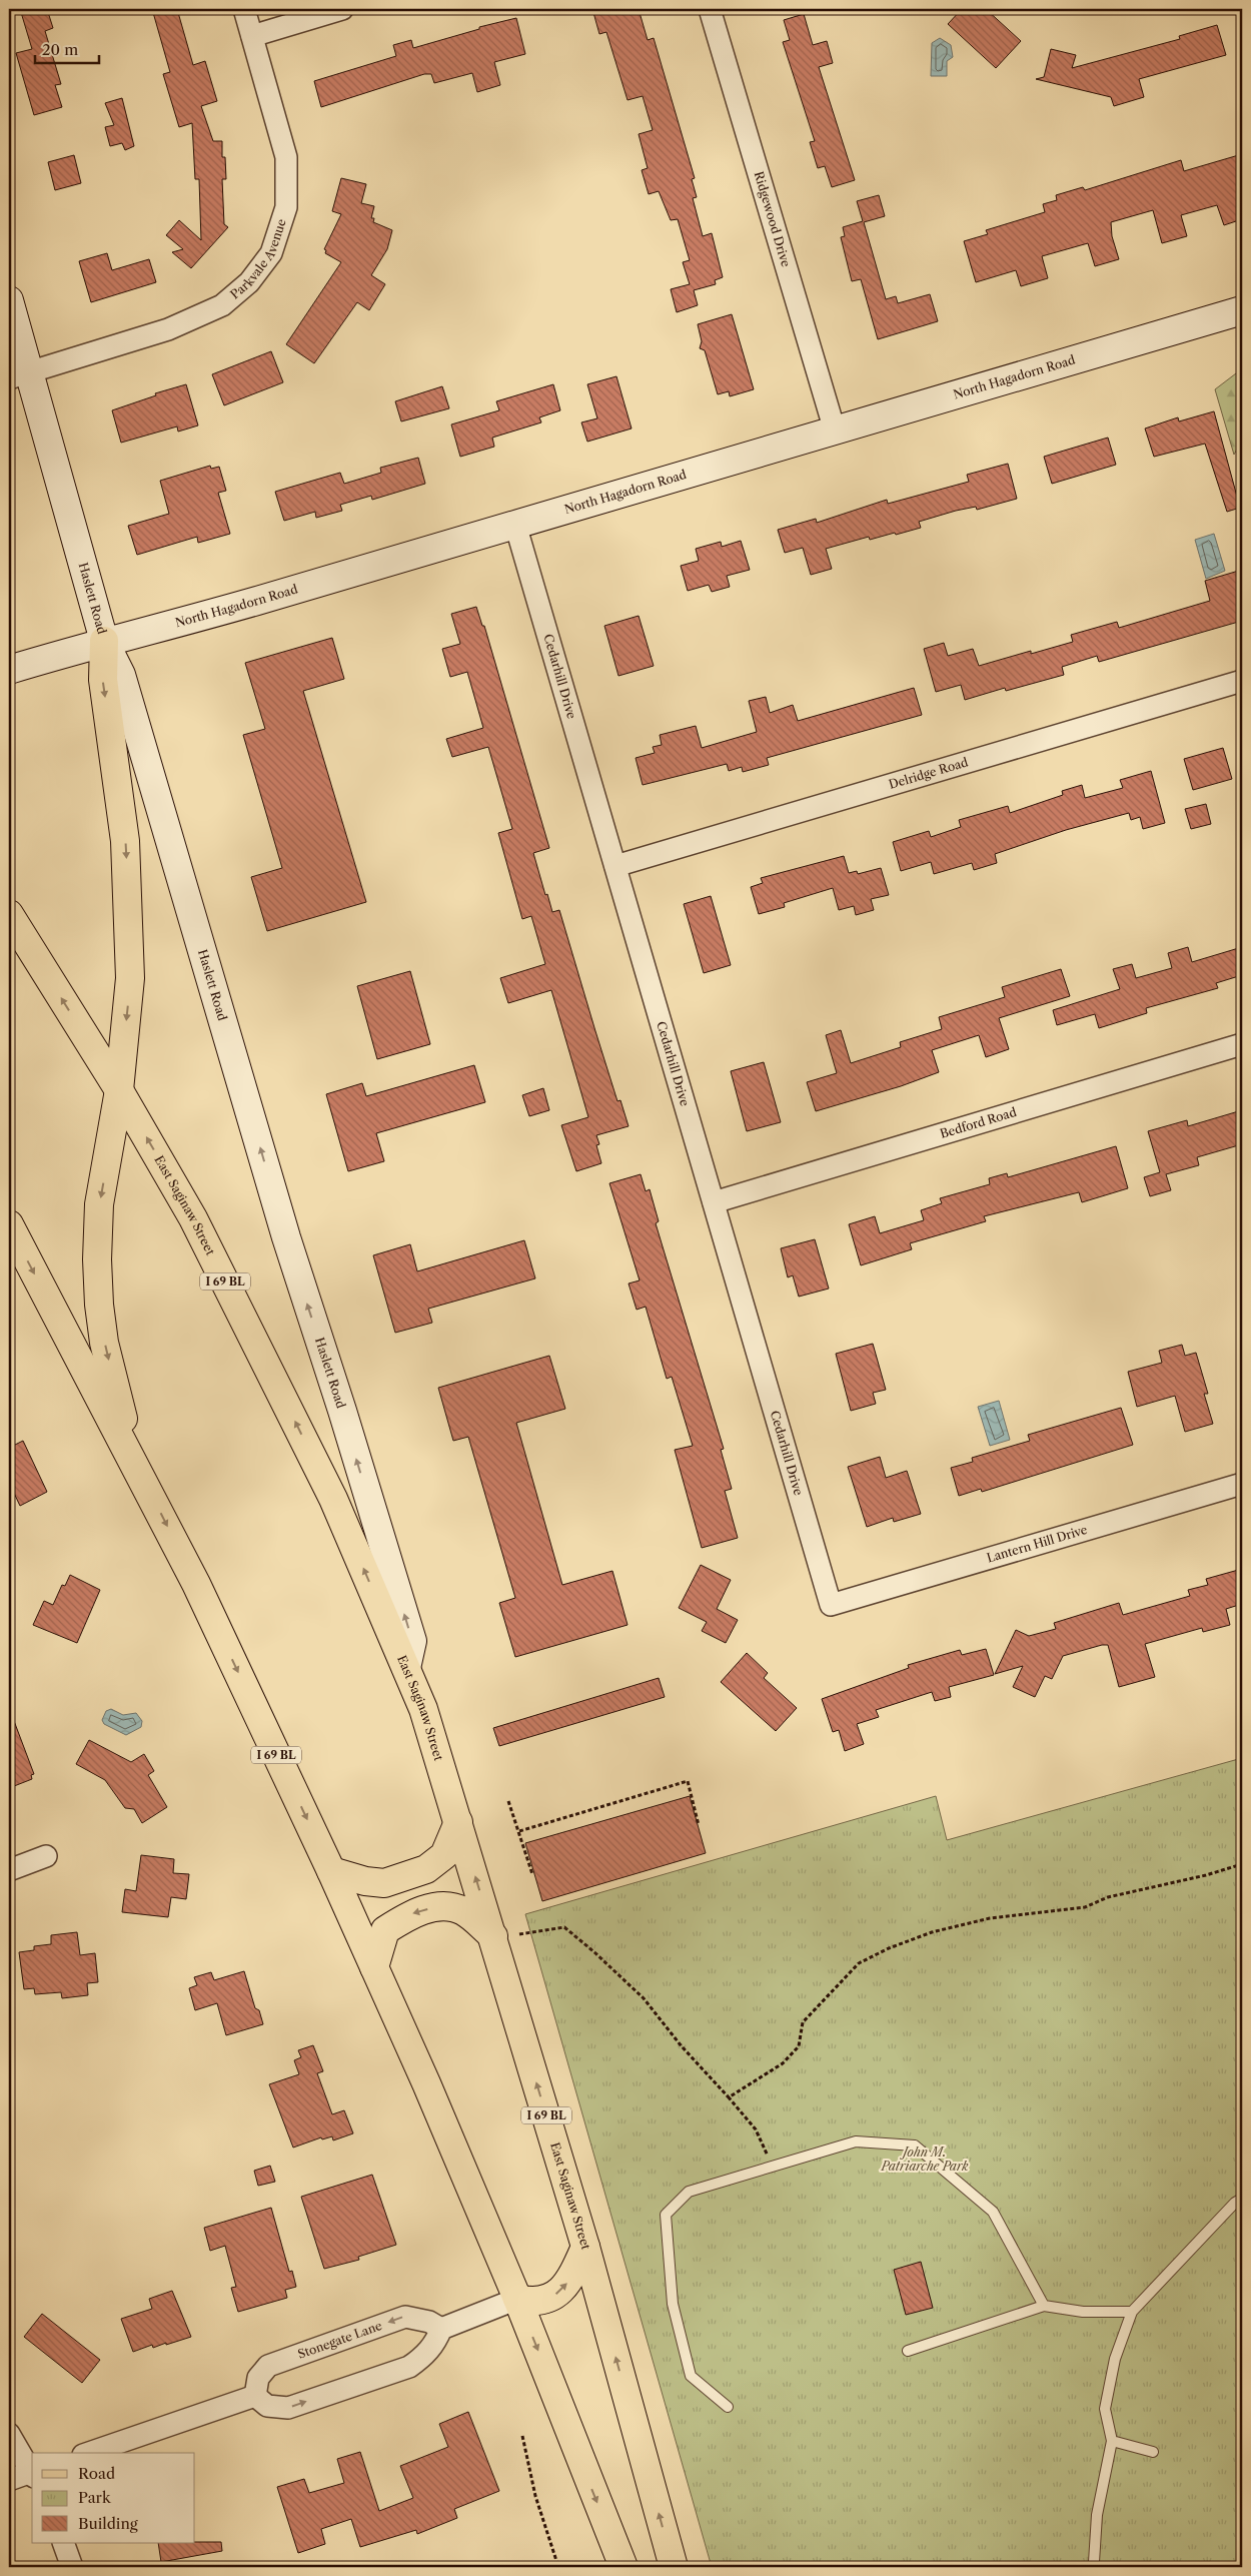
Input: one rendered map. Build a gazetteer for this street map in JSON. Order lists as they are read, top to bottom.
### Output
{
  "streets": {
    "main road": [
      "North Hagadorn Road",
      "Haslett Road",
      "East Saginaw Street",
      "I 69 BL"
    ],
    "street": [
      "Ridgewood Drive",
      "Parkvale Avenue",
      "Cedarhill Drive",
      "Delridge Road",
      "Bedford Road",
      "Lantern Hill Drive",
      "Stonegate Lane"
    ]
  },
  "crossings": [
    ["Ridgewood Drive", "North Hagadorn Road"],
    ["Parkvale Avenue", "Haslett Road"],
    ["North Hagadorn Road", "Haslett Road"],
    ["North Hagadorn Road", "Cedarhill Drive"],
    ["Haslett Road", "East Saginaw Street"],
    ["Cedarhill Drive", "Delridge Road"],
    ["Cedarhill Drive", "Bedford Road"],
    ["Cedarhill Drive", "Lantern Hill Drive"]
  ],
  "parks": ["John M. Patriarche Park"],
  "legend": ["Road", "Park", "Building"],
  "scale_bar": "20 m"
}
